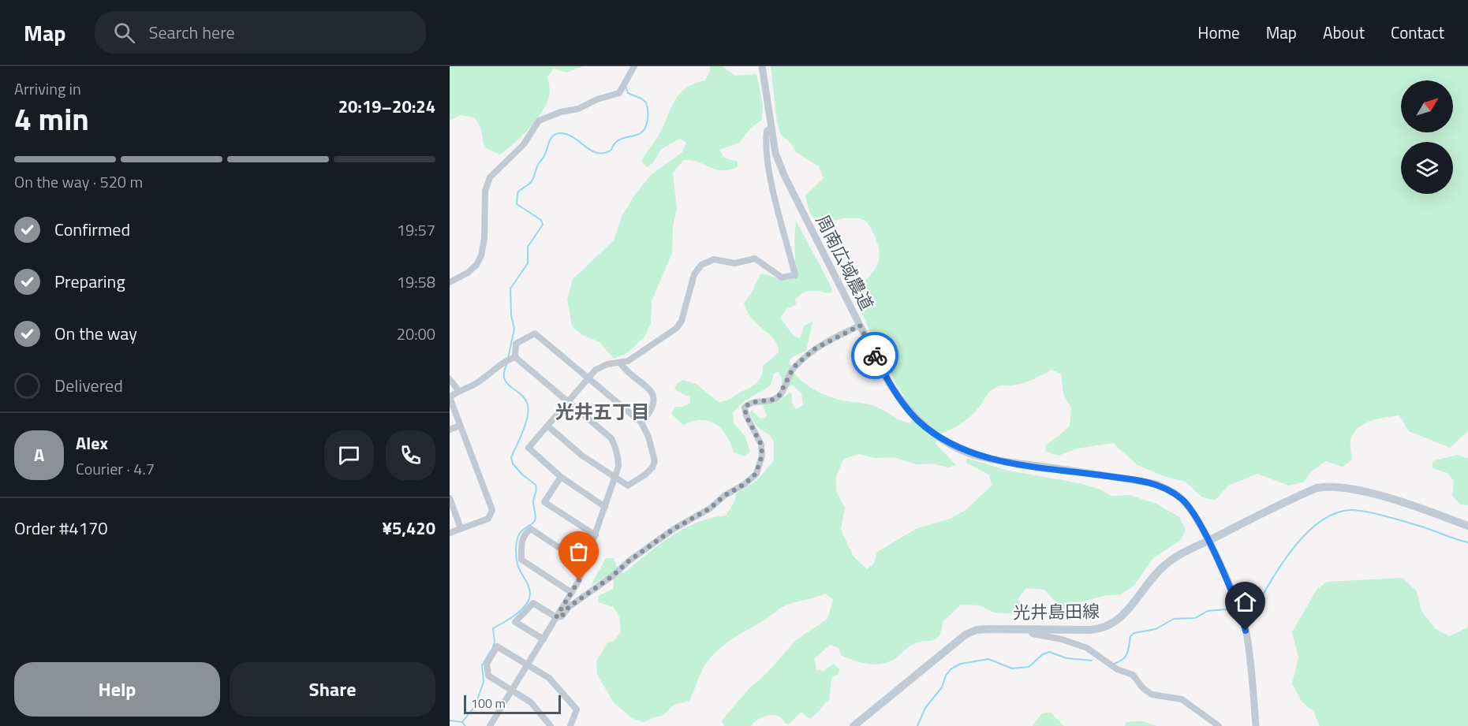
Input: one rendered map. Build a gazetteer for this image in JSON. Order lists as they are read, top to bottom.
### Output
{
  "streets": {
    "main road": ["光井島田線"],
    "street": ["周南広域農道"]
  },
  "crossings": [
    ["周南広域農道", "光井島田線"]
  ],
  "districts": ["光井五丁目"],
  "scale_bar": "100 m",
  "north": "top right",
  "page": {
    "header": "Map",
    "search": "Search here",
    "nav": [
      "Home",
      "Map",
      "About",
      "Contact"
    ],
    "heading": ["4 min", "Arriving in", "20:19–20:24"],
    "panel": [
      "Alex",
      "Courier · 4.7",
      "Order #4170",
      "¥5,420"
    ],
    "bar": "On the way · 520 m",
    "list": [
      ["Confirmed", "19:57"],
      ["Preparing", "19:58"],
      ["On the way", "20:00"],
      "Delivered"
    ],
    "round": "A",
    "buttons": ["Help", "Share"],
    "scale": "100 m"
  }
}
